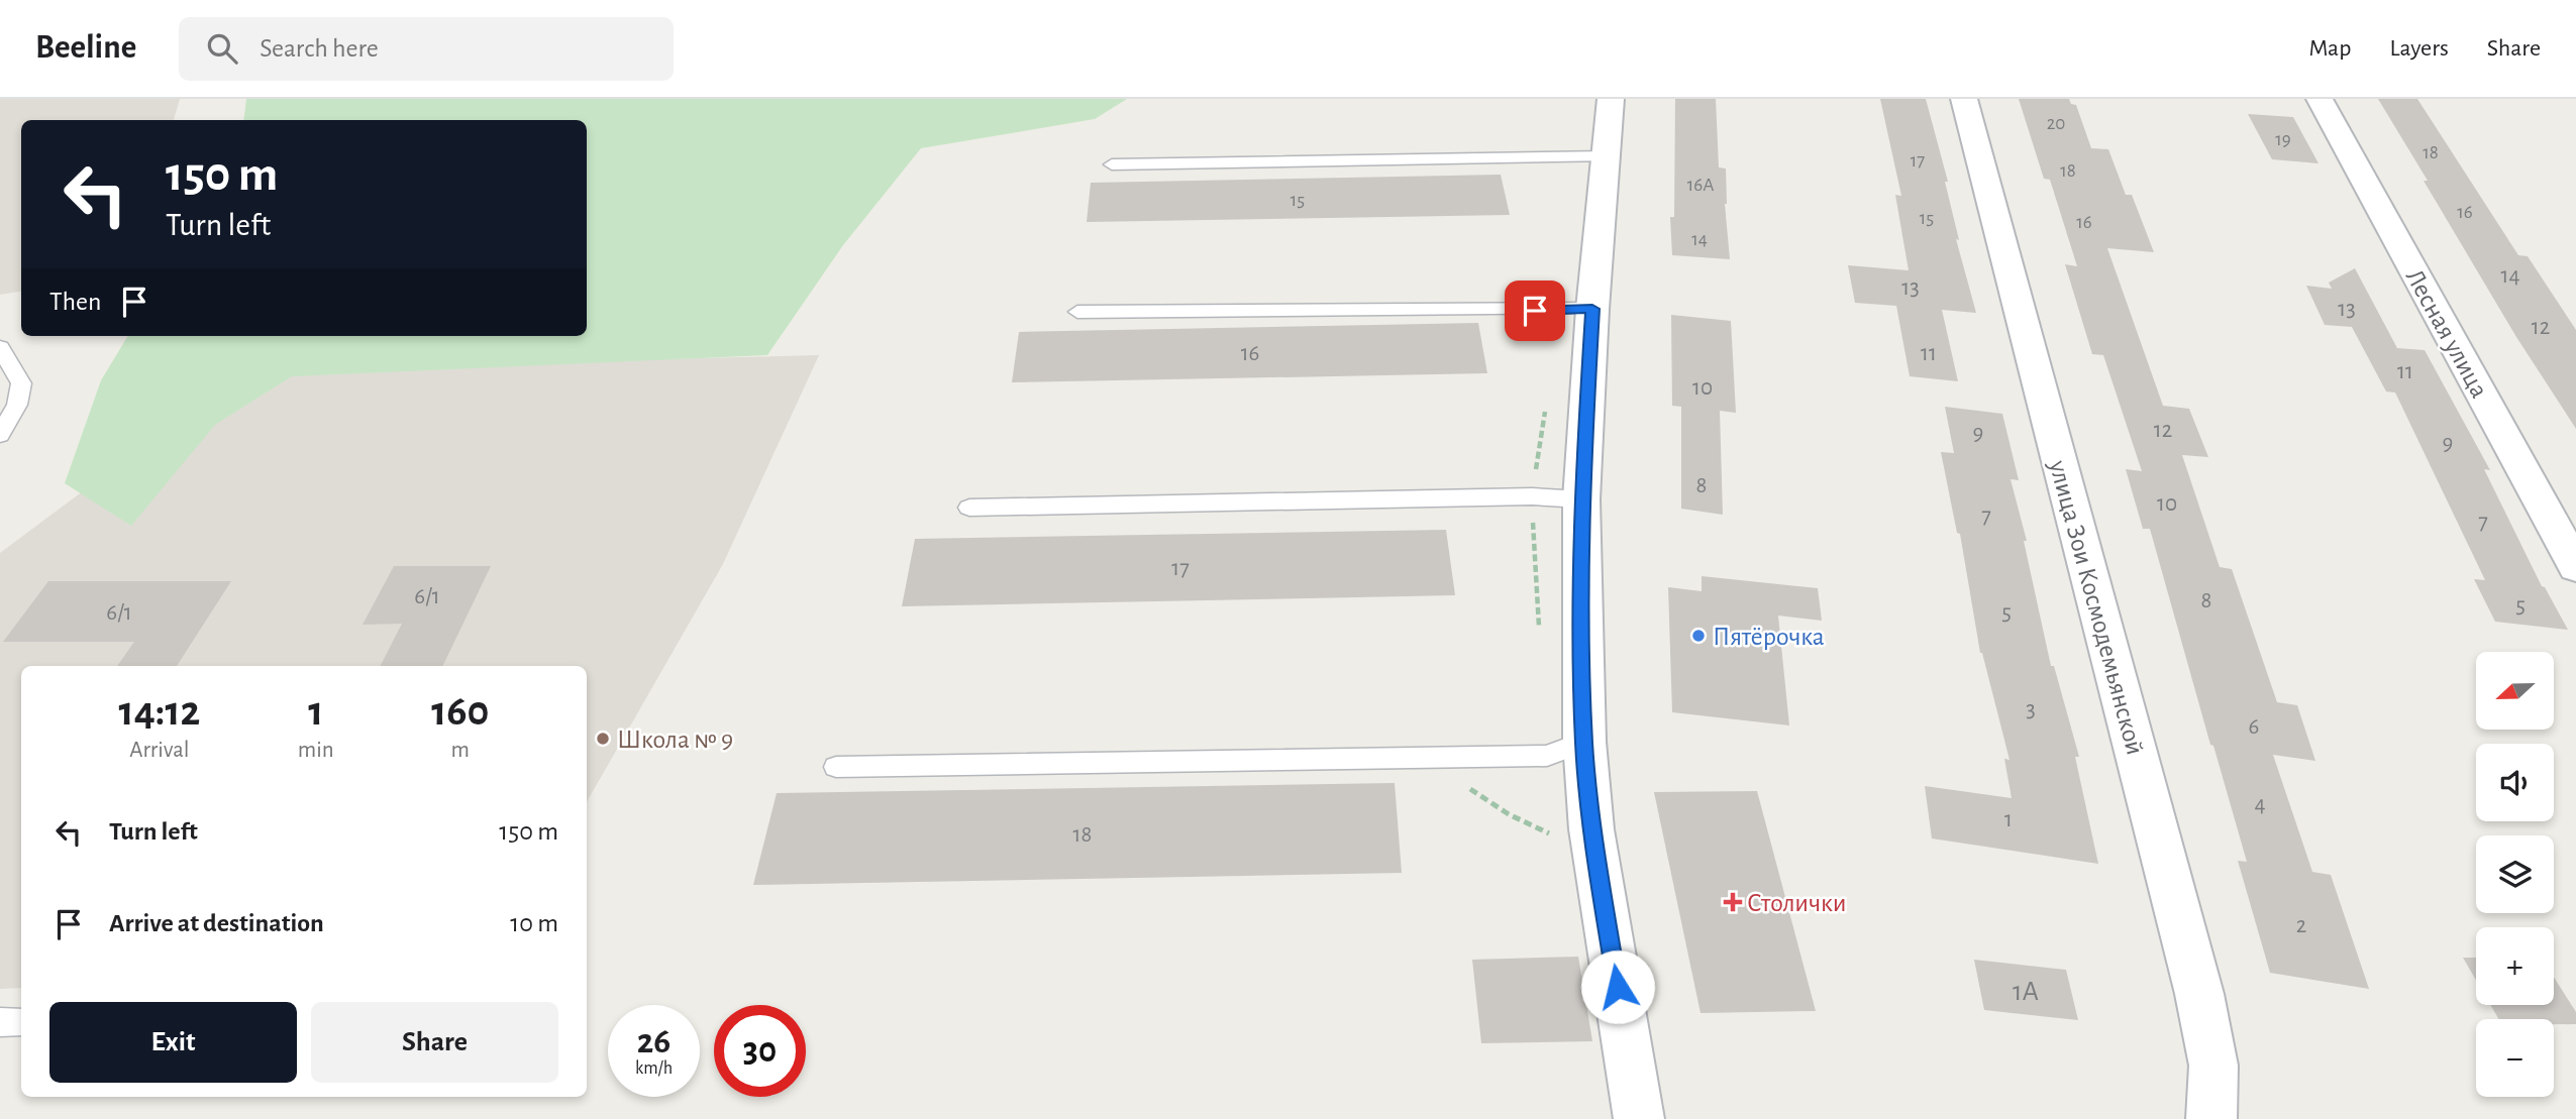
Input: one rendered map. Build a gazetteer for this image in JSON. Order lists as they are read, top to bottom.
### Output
{
  "streets": {
    "street": ["Лесная улица", "улица Зои Космодемьянской"]
  },
  "places": {
    "other": ["Пятёрочка", "Школа № 9"],
    "health": ["Столички"]
  },
  "house_numbers": [
    "20",
    "19",
    "18",
    "17",
    "18",
    "16А",
    "15",
    "16",
    "15",
    "16",
    "14",
    "14",
    "13",
    "13",
    "12",
    "16",
    "11",
    "11",
    "10",
    "12",
    "9",
    "9",
    "8",
    "10",
    "7",
    "7",
    "17",
    "6/1",
    "8",
    "5",
    "6/1",
    "5",
    "3",
    "6",
    "4",
    "1",
    "18",
    "2",
    "1А"
  ],
  "north": "left",
  "page": {
    "header": "Beeline",
    "search": "Search here",
    "nav": ["Map", "Layers", "Share"],
    "turn": ["150 m", "Turn left"],
    "then": "Then",
    "map_buttons": ["+", "−"],
    "eta": [
      "14:12",
      "Arrival",
      "1",
      "min",
      "160",
      "m"
    ],
    "list": [
      {
        "name": "Turn left",
        "value": "150 m"
      },
      {
        "name": "Arrive at destination",
        "value": "10 m"
      }
    ],
    "buttons": ["Exit", "Share"],
    "speed": "26 km/h",
    "limit": "30"
  }
}
